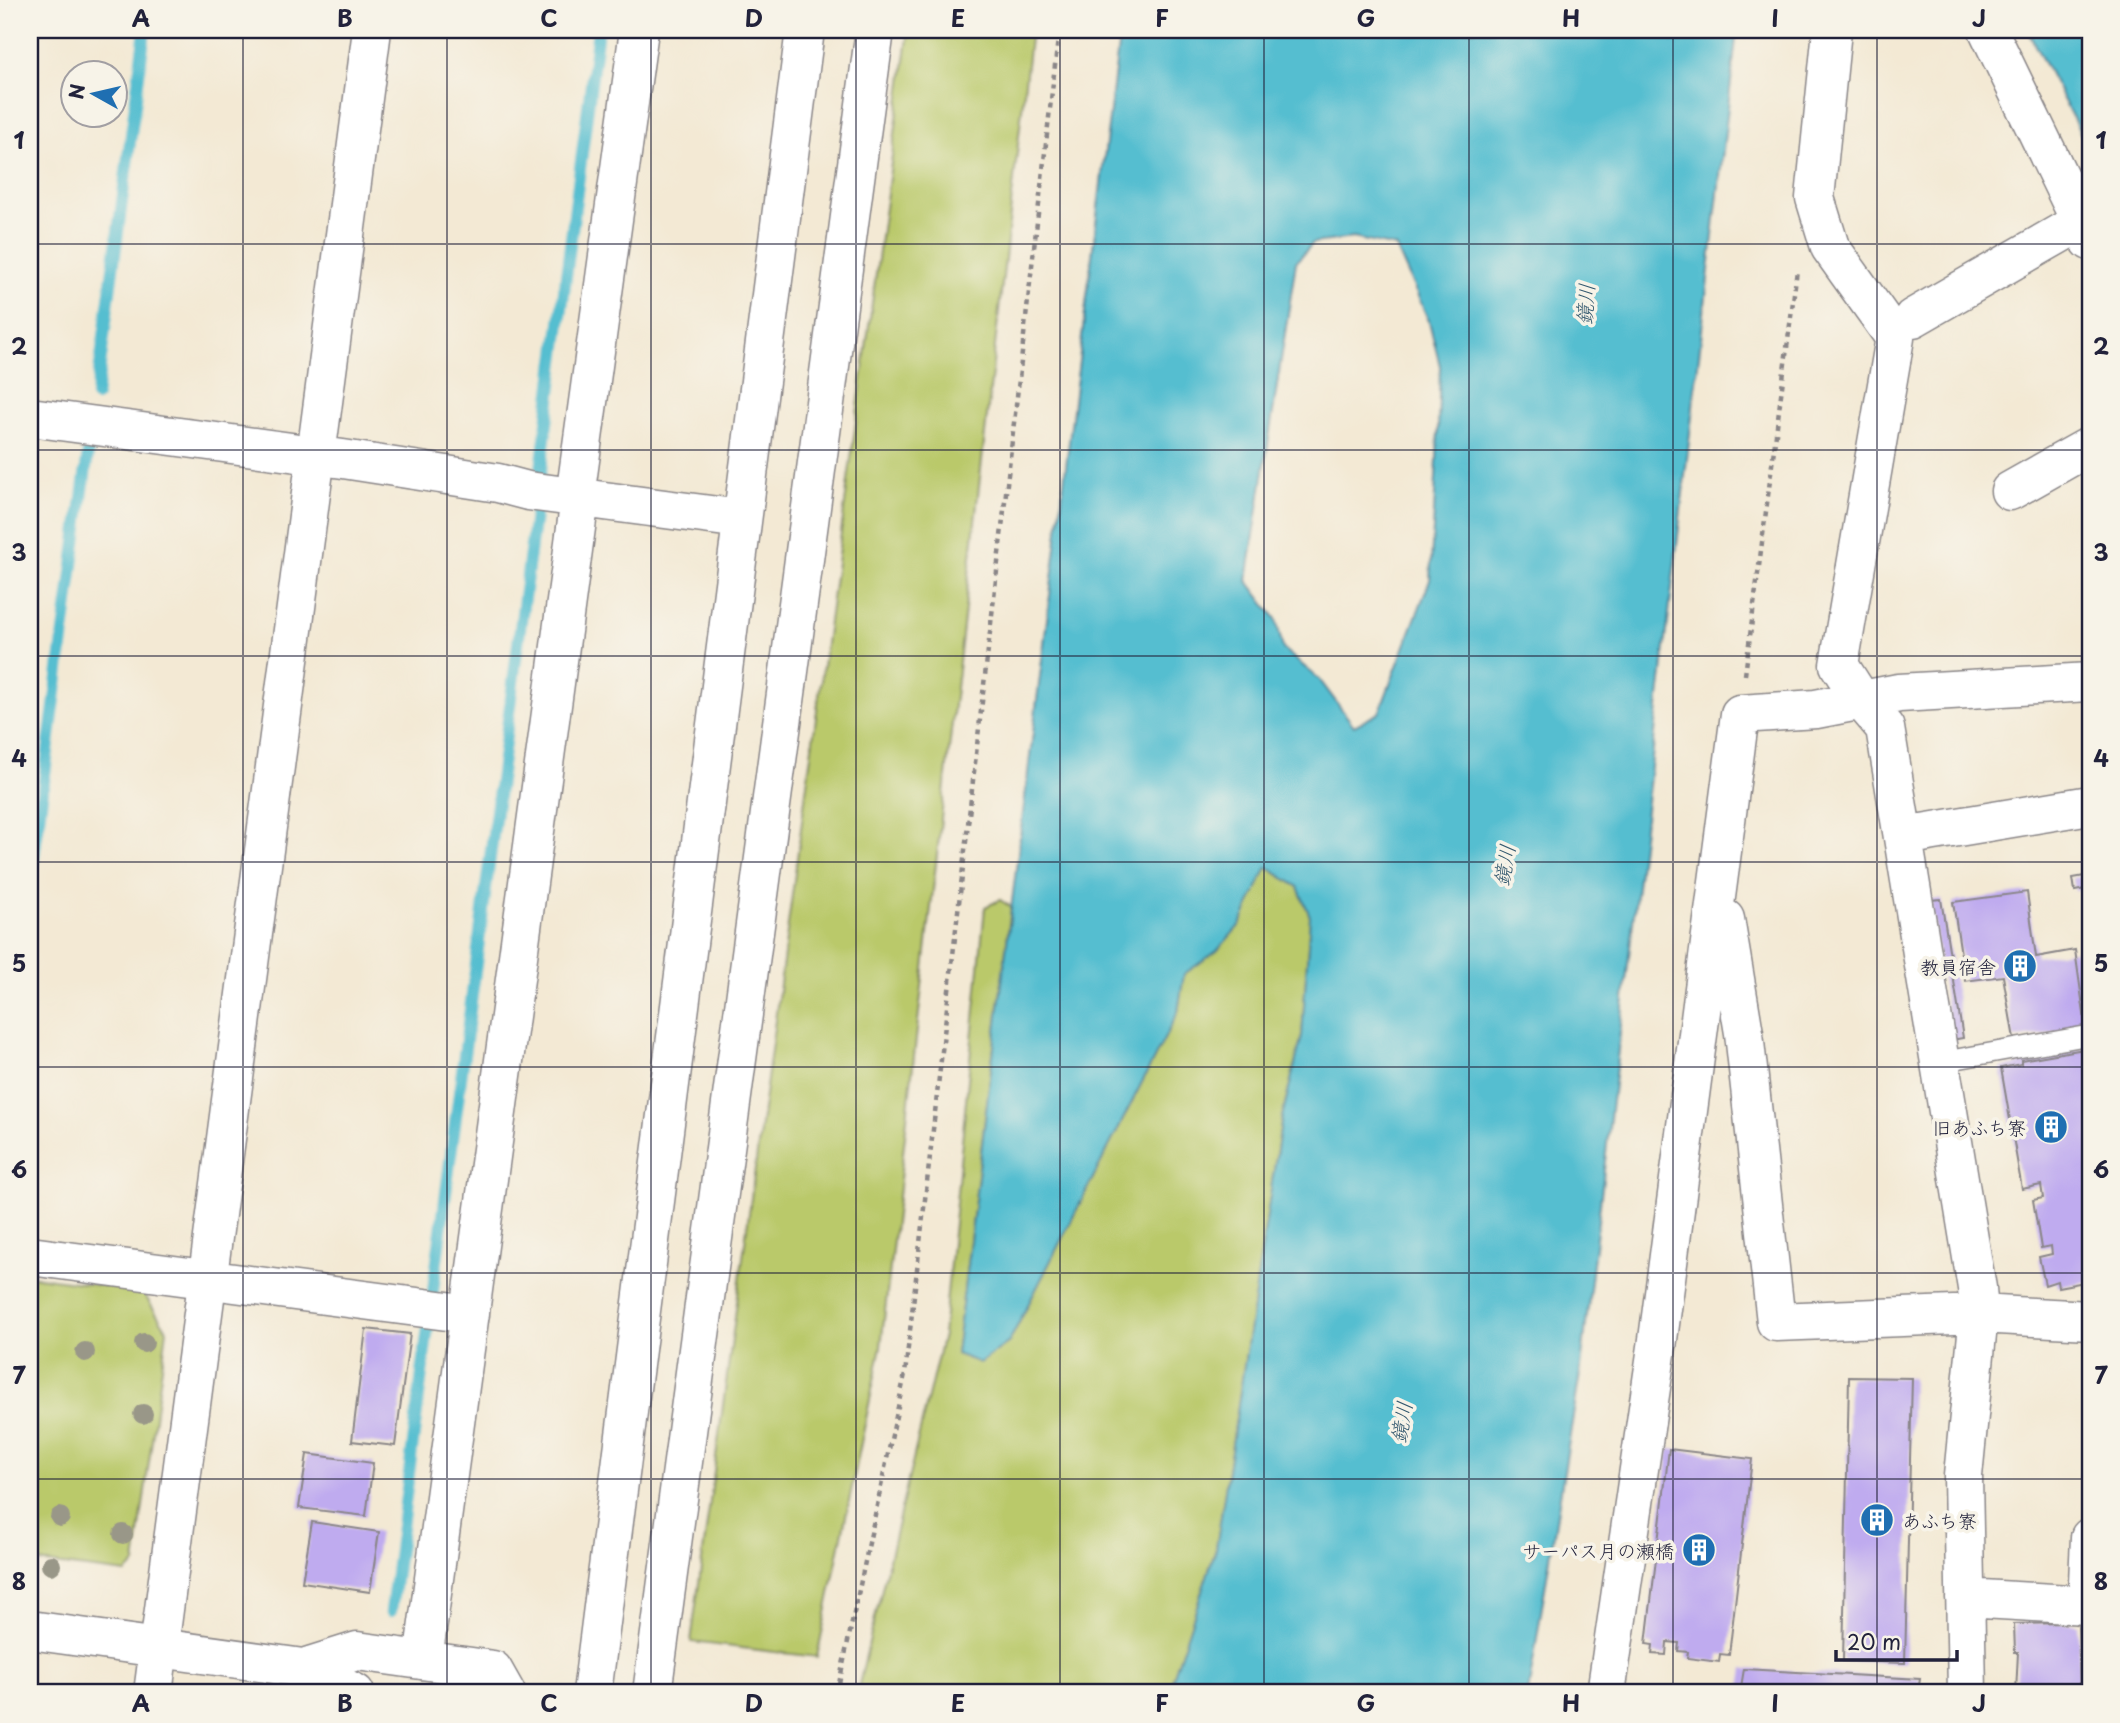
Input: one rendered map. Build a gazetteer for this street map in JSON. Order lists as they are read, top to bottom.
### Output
{
  "water": ["鏡川"],
  "places": {
    "building": [
      "教員宿舎",
      "旧あふち寮",
      "あふち寮",
      "サーパス月の瀬橋"
    ]
  },
  "scale_bar": "20 m",
  "north": "left",
  "grid": {
    "columns": [
      "A",
      "B",
      "C",
      "D",
      "E",
      "F",
      "G",
      "H",
      "I",
      "J"
    ],
    "rows": [
      "1",
      "2",
      "3",
      "4",
      "5",
      "6",
      "7",
      "8"
    ]
  }
}
